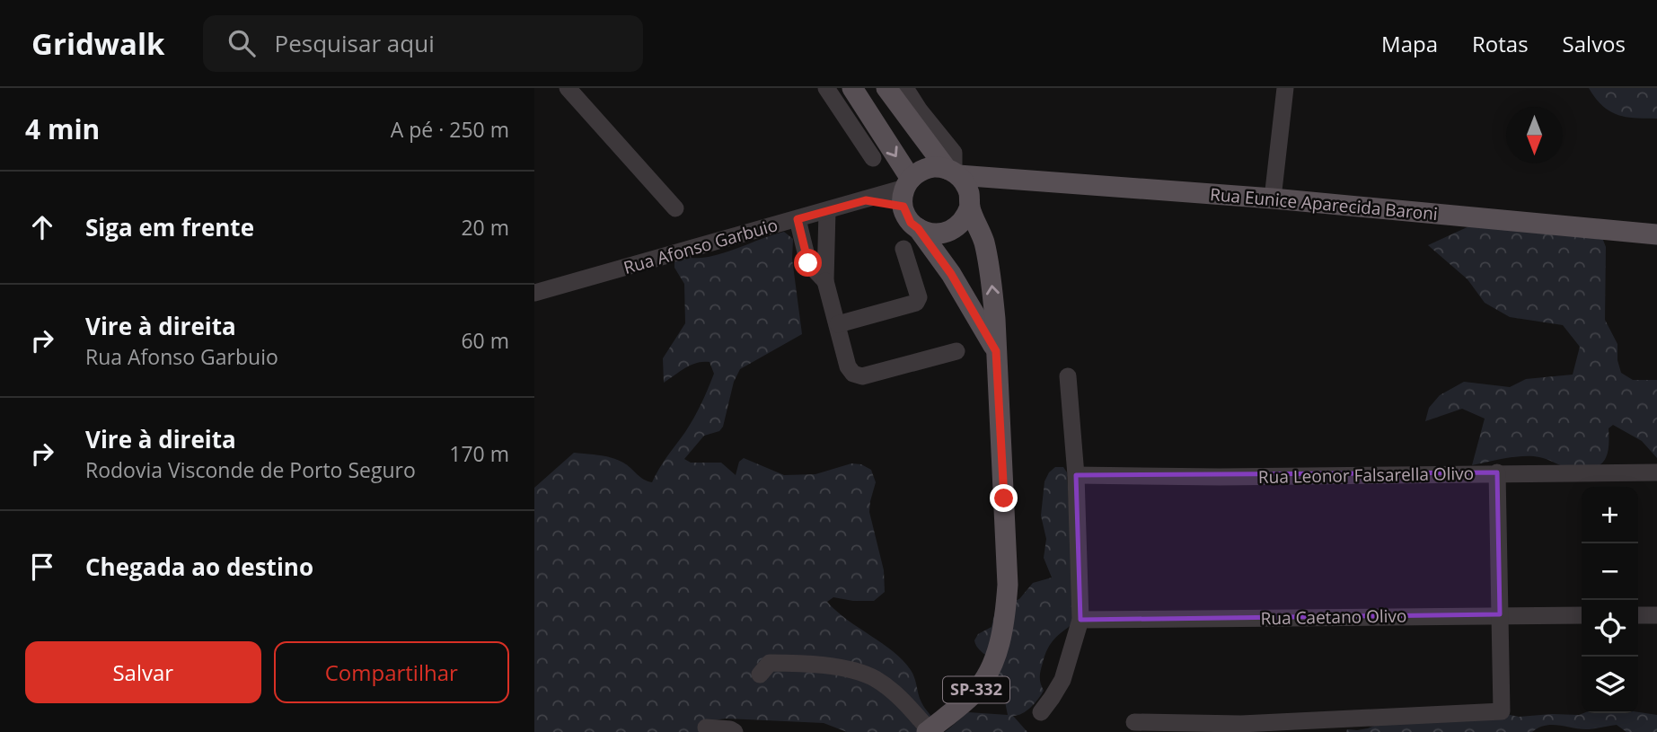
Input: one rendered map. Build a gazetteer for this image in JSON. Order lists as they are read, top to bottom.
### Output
{
  "streets": {
    "main road": ["Rua Eunice Aparecida Baroni", "SP-332"],
    "street": ["Rua Afonso Garbuio", "Rua Leonor Falsarella Olivo", "Rua Caetano Olivo"]
  },
  "crossings": [
    ["Rua Eunice Aparecida Baroni", "Rua Afonso Garbuio"],
    ["Rua Eunice Aparecida Baroni", "SP-332"],
    ["Rua Afonso Garbuio", "SP-332"]
  ],
  "north": "bottom",
  "page": {
    "header": "Gridwalk",
    "search": "Pesquisar aqui",
    "nav": ["Mapa", "Rotas", "Salvos"],
    "heading": ["4 min", "A pé · 250 m"],
    "list": [
      ["Siga em frente", "20 m"],
      ["Vire à direita", "Rua Afonso Garbuio", "60 m"],
      ["Vire à direita", "Rodovia Visconde de Porto Seguro", "170 m"],
      "Chegada ao destino"
    ],
    "map_buttons": ["+", "−"],
    "buttons": ["Salvar", "Compartilhar"]
  }
}
